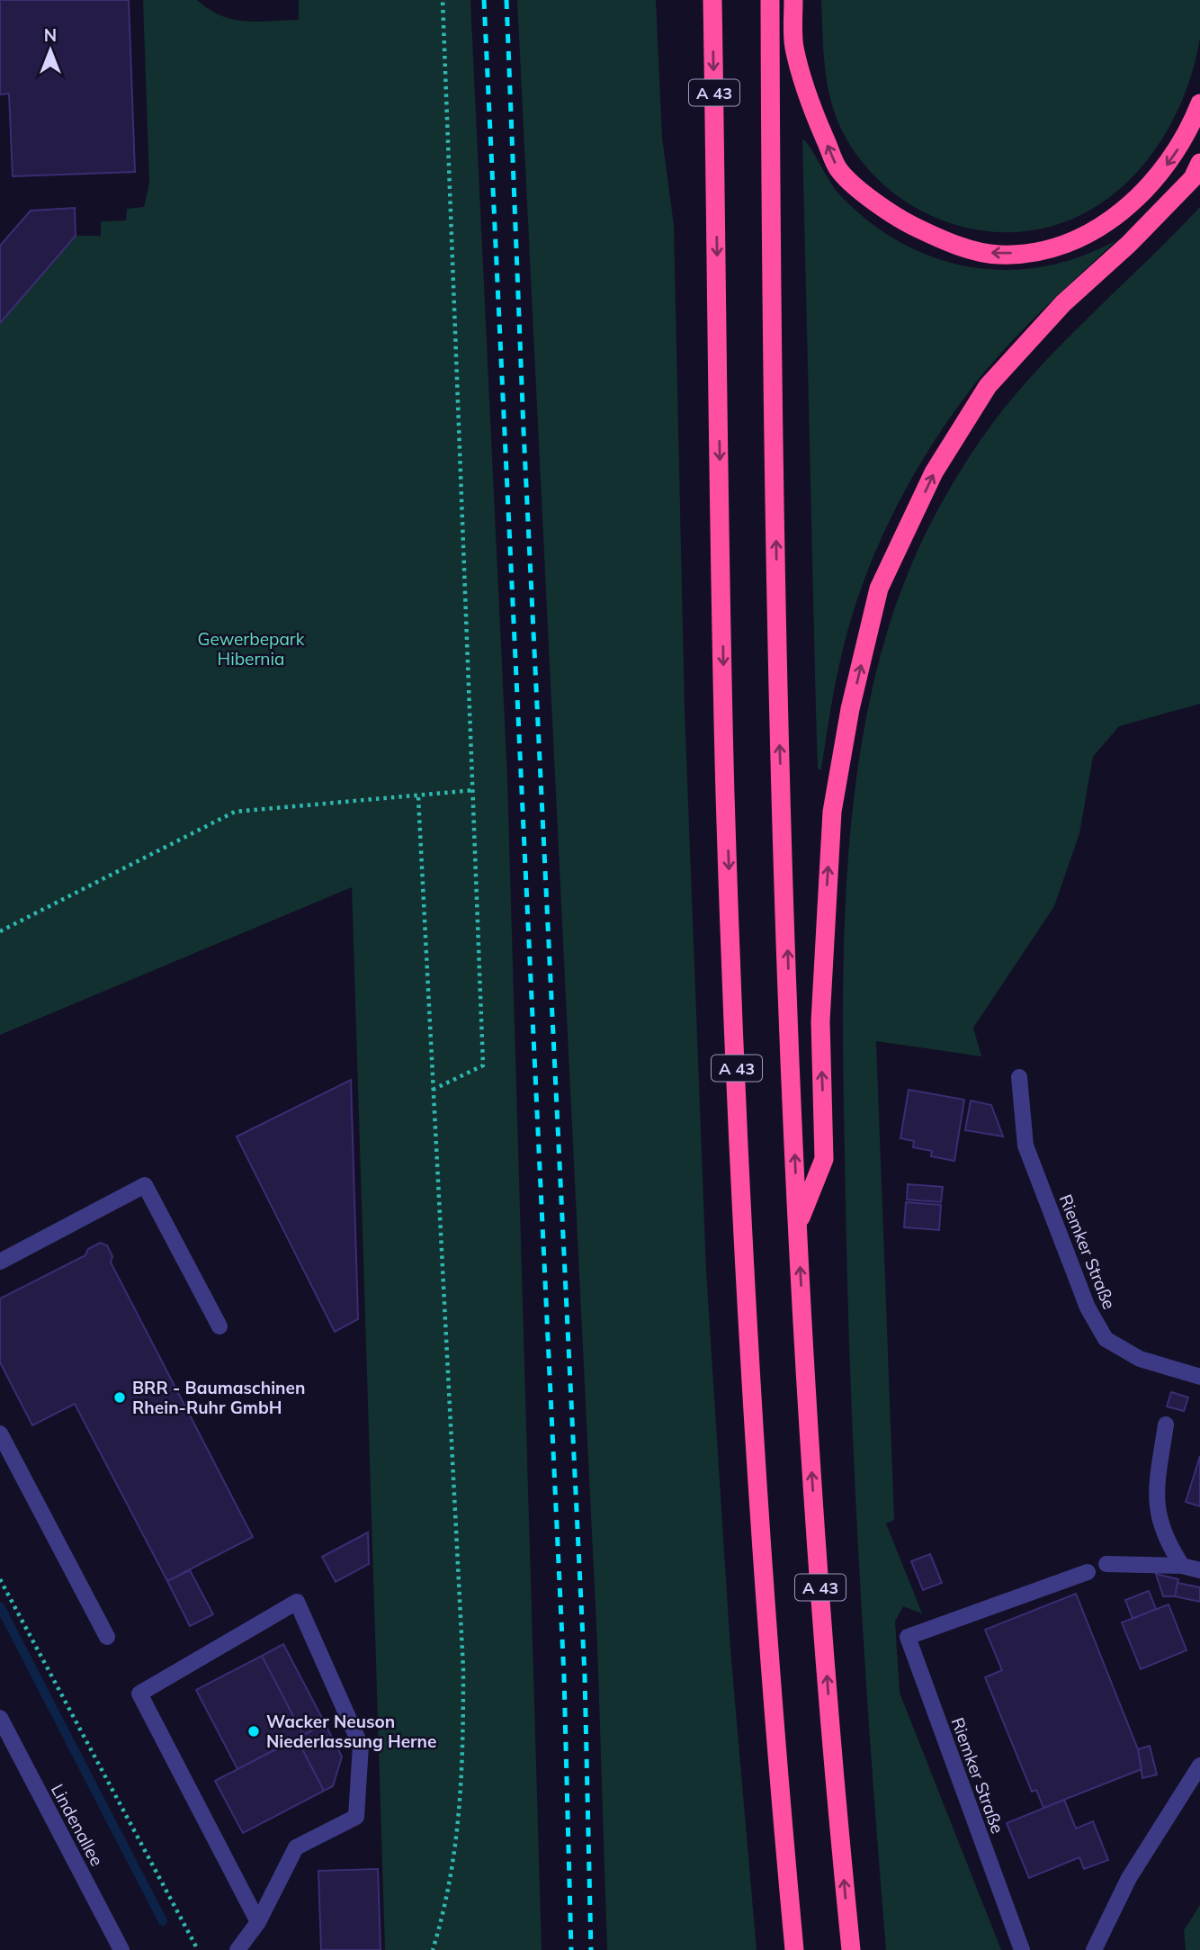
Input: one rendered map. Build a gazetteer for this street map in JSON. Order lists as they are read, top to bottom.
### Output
{
  "streets": {
    "highway": ["A 43"],
    "street": ["Riemker Straße", "Lindenallee"]
  },
  "parks": ["Gewerbepark Hibernia"],
  "places": ["BRR - Baumaschinen Rhein-Ruhr GmbH", "Wacker Neuson Niederlassung Herne"],
  "north": "top"
}
